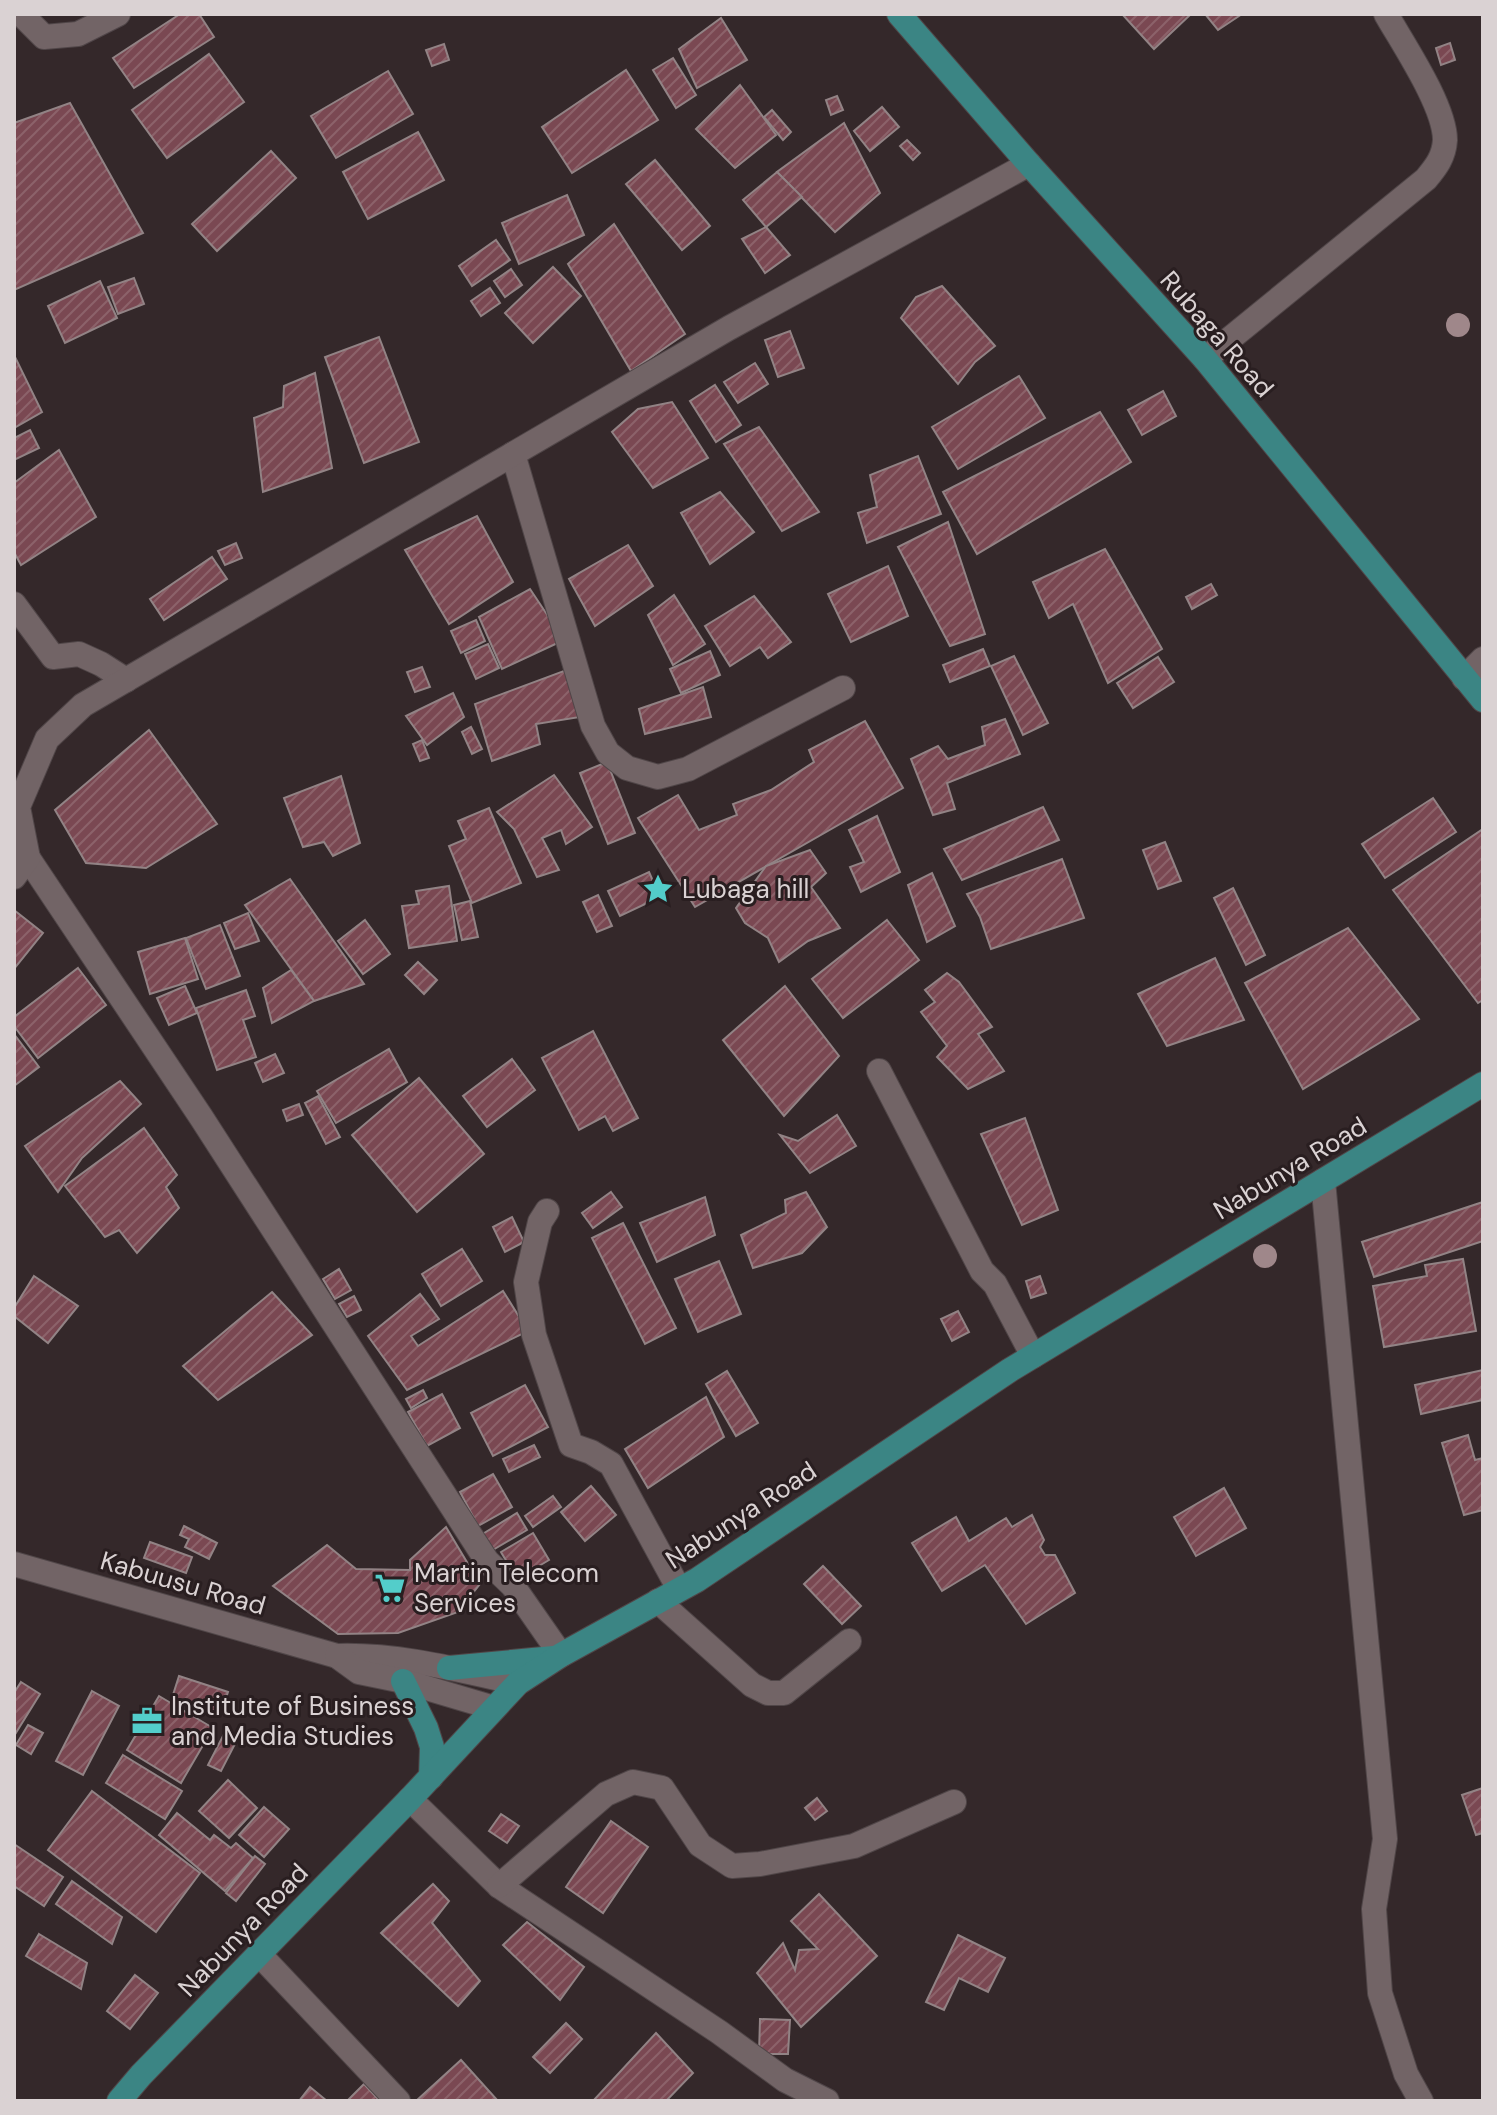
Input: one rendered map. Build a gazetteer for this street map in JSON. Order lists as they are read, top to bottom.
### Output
{
  "streets": {
    "main road": ["Rubaga Road", "Nabunya Road"],
    "street": ["Kabuusu Road"]
  },
  "crossings": [
    ["Nabunya Road", "Kabuusu Road"]
  ],
  "places": {
    "place": ["Lubaga hill"],
    "supermarket": ["Martin Telecom Services"],
    "office": ["Institute of Business and Media Studies"]
  }
}
